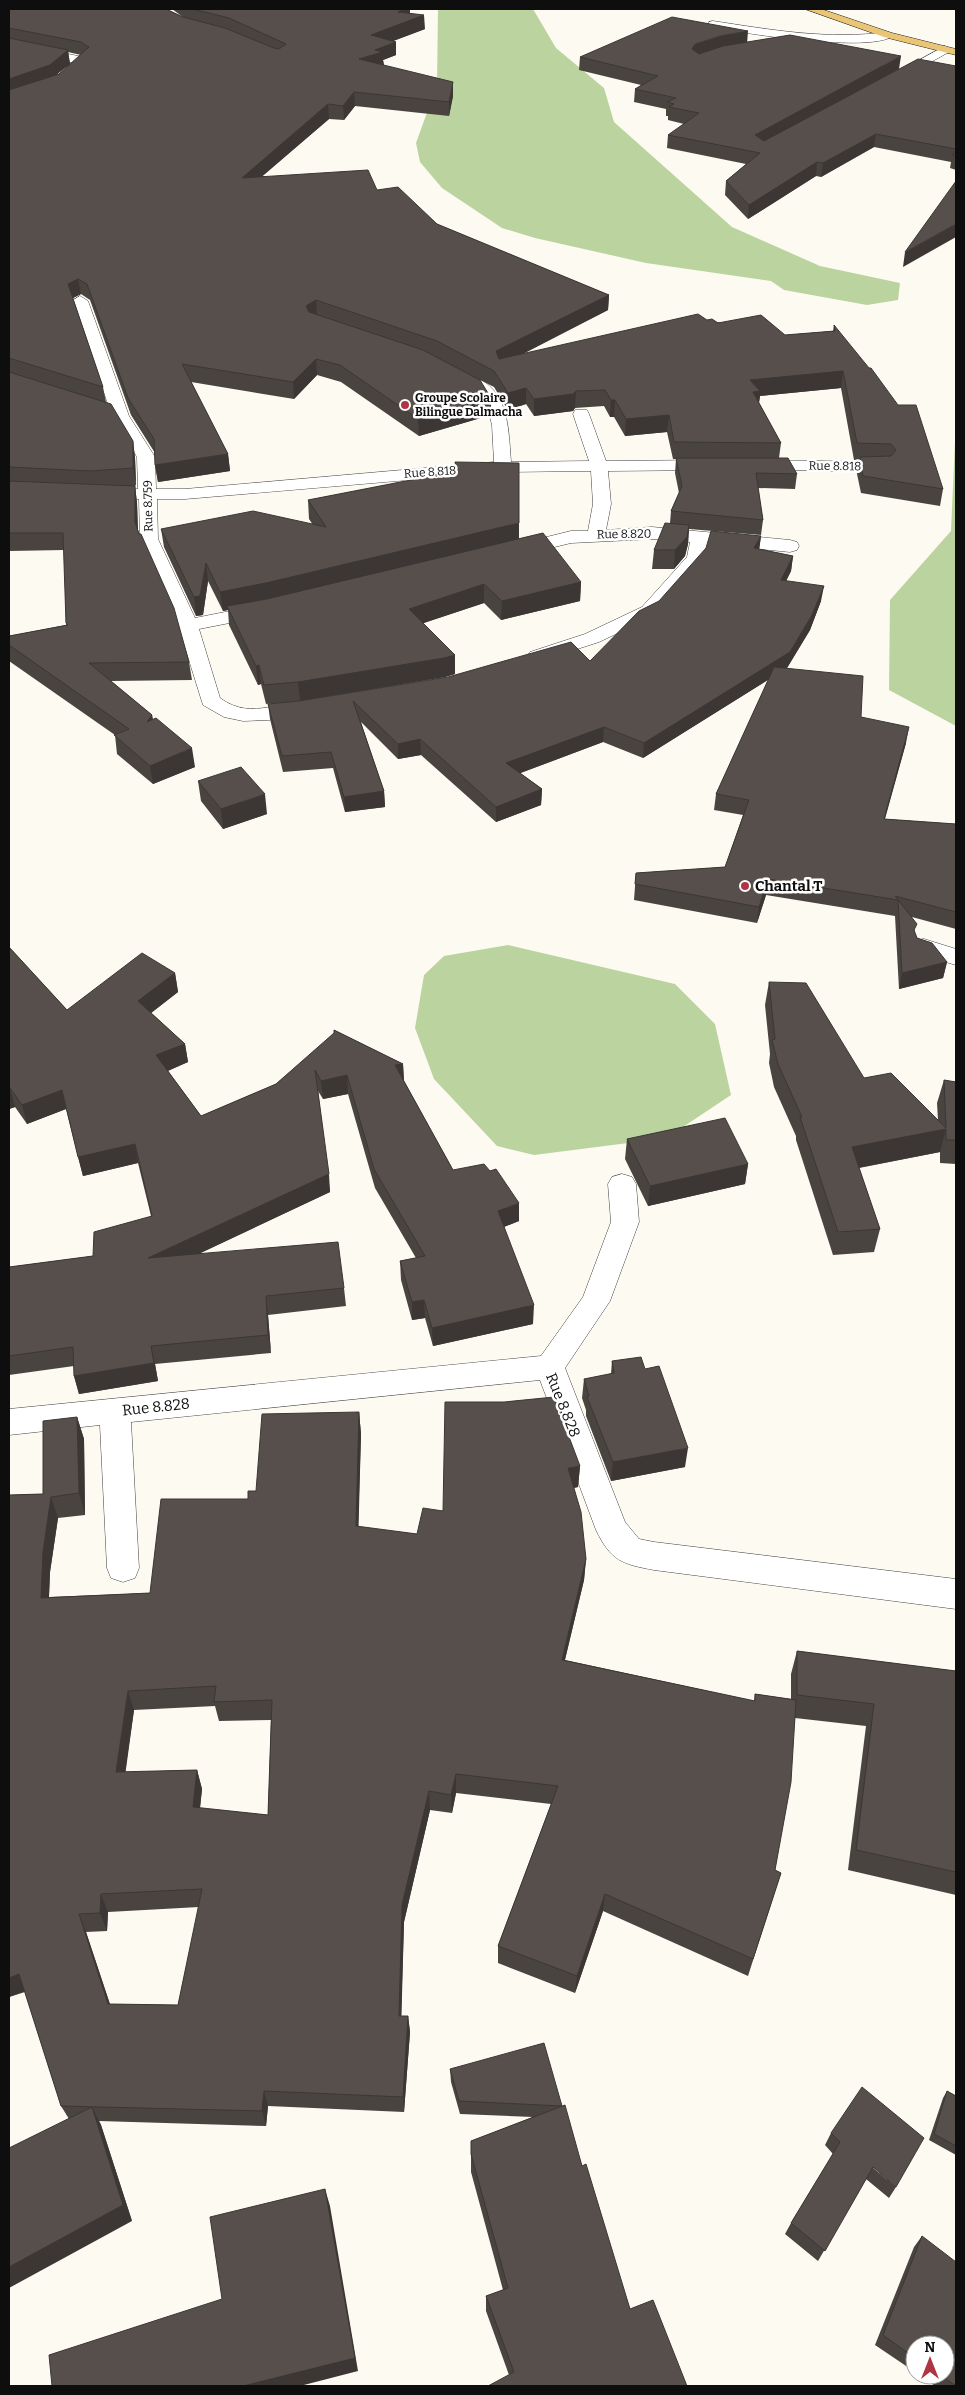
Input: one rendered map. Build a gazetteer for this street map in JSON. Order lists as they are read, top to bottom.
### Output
{
  "streets": {
    "street": [
      "Rue 8.818",
      "Rue 8.759",
      "Rue 8.820",
      "Rue 8.828"
    ]
  },
  "crossings": [
    ["Rue 8.818", "Rue 8.759"]
  ],
  "places": ["Groupe Scolaire Bilingue Dalmacha", "Chantal T"],
  "north": "top"
}
